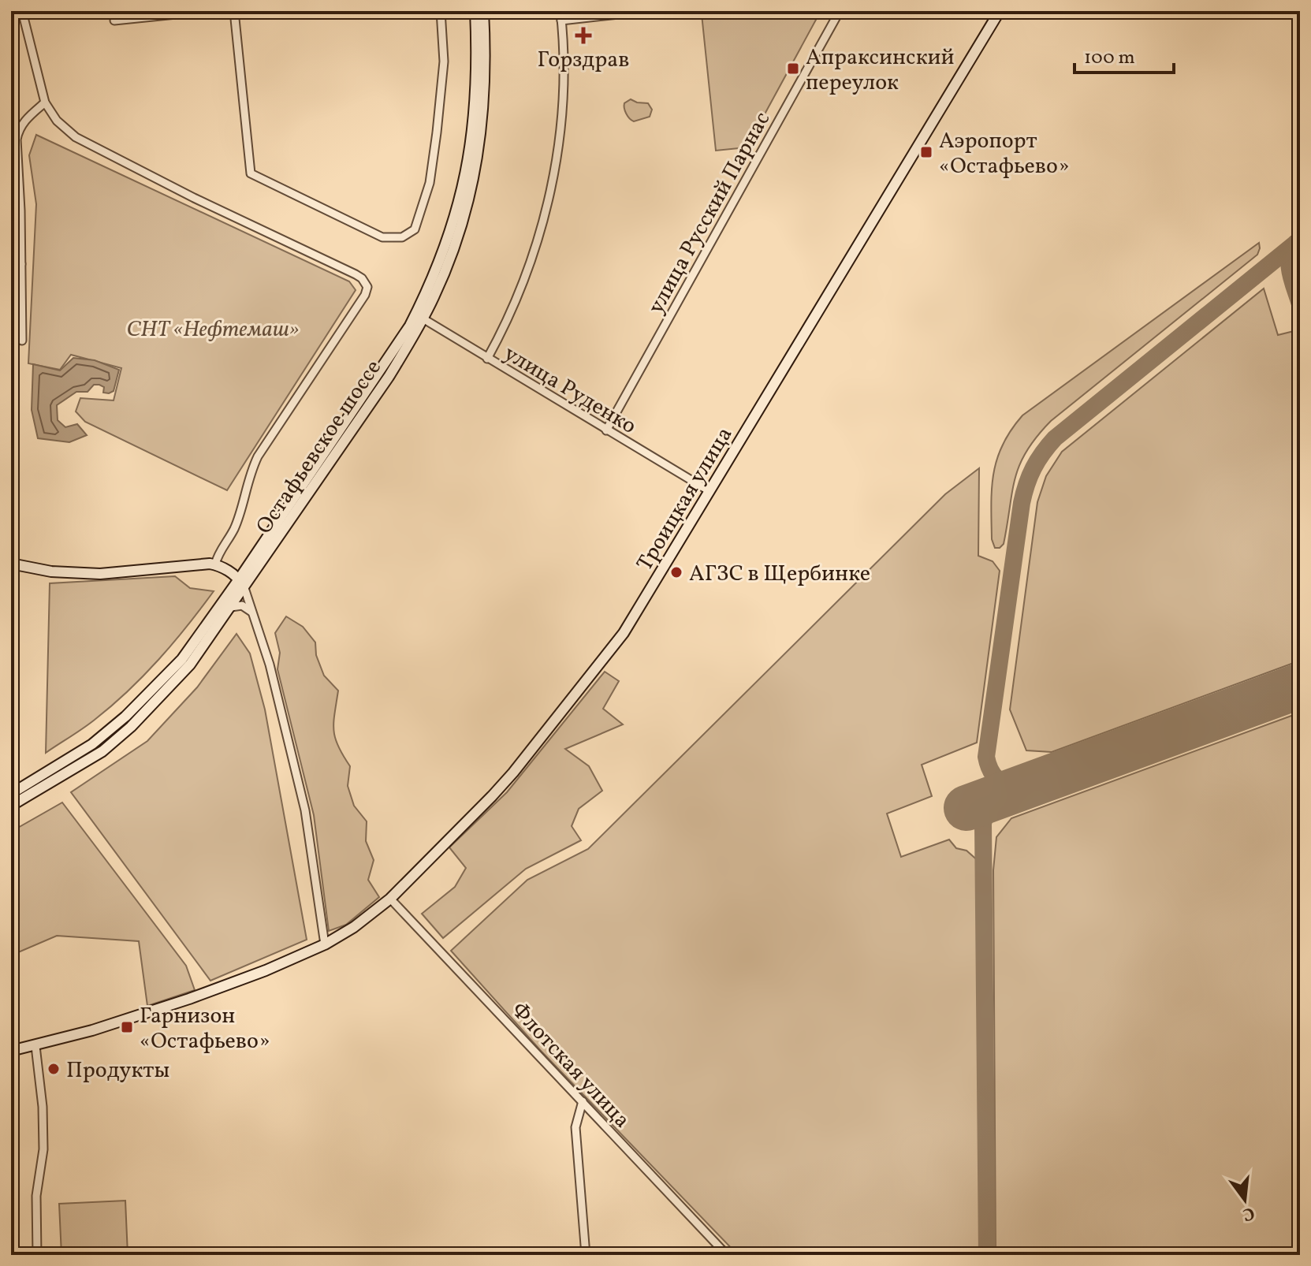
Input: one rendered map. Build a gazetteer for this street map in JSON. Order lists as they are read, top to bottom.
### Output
{
  "streets": {
    "street": [
      "улица Русский Парнас",
      "улица Руденко",
      "Остафьевское шоссе",
      "Троицкая улица",
      "Флотская улица"
    ]
  },
  "crossings": [
    ["улица Русский Парнас", "улица Руденко"],
    ["улица Руденко", "Остафьевское шоссе"],
    ["улица Руденко", "Троицкая улица"],
    ["Троицкая улица", "Флотская улица"]
  ],
  "parks": ["СНТ «Нефтемаш»"],
  "places": {
    "health": ["Горздрав"],
    "transit": ["Апраксинский переулок", "Аэропорт «Остафьево»", "Гарнизон «Остафьево»"],
    "other": ["АГЗС в Щербинке", "Продукты"]
  },
  "scale_bar": "100 m",
  "north": "bottom"
}
